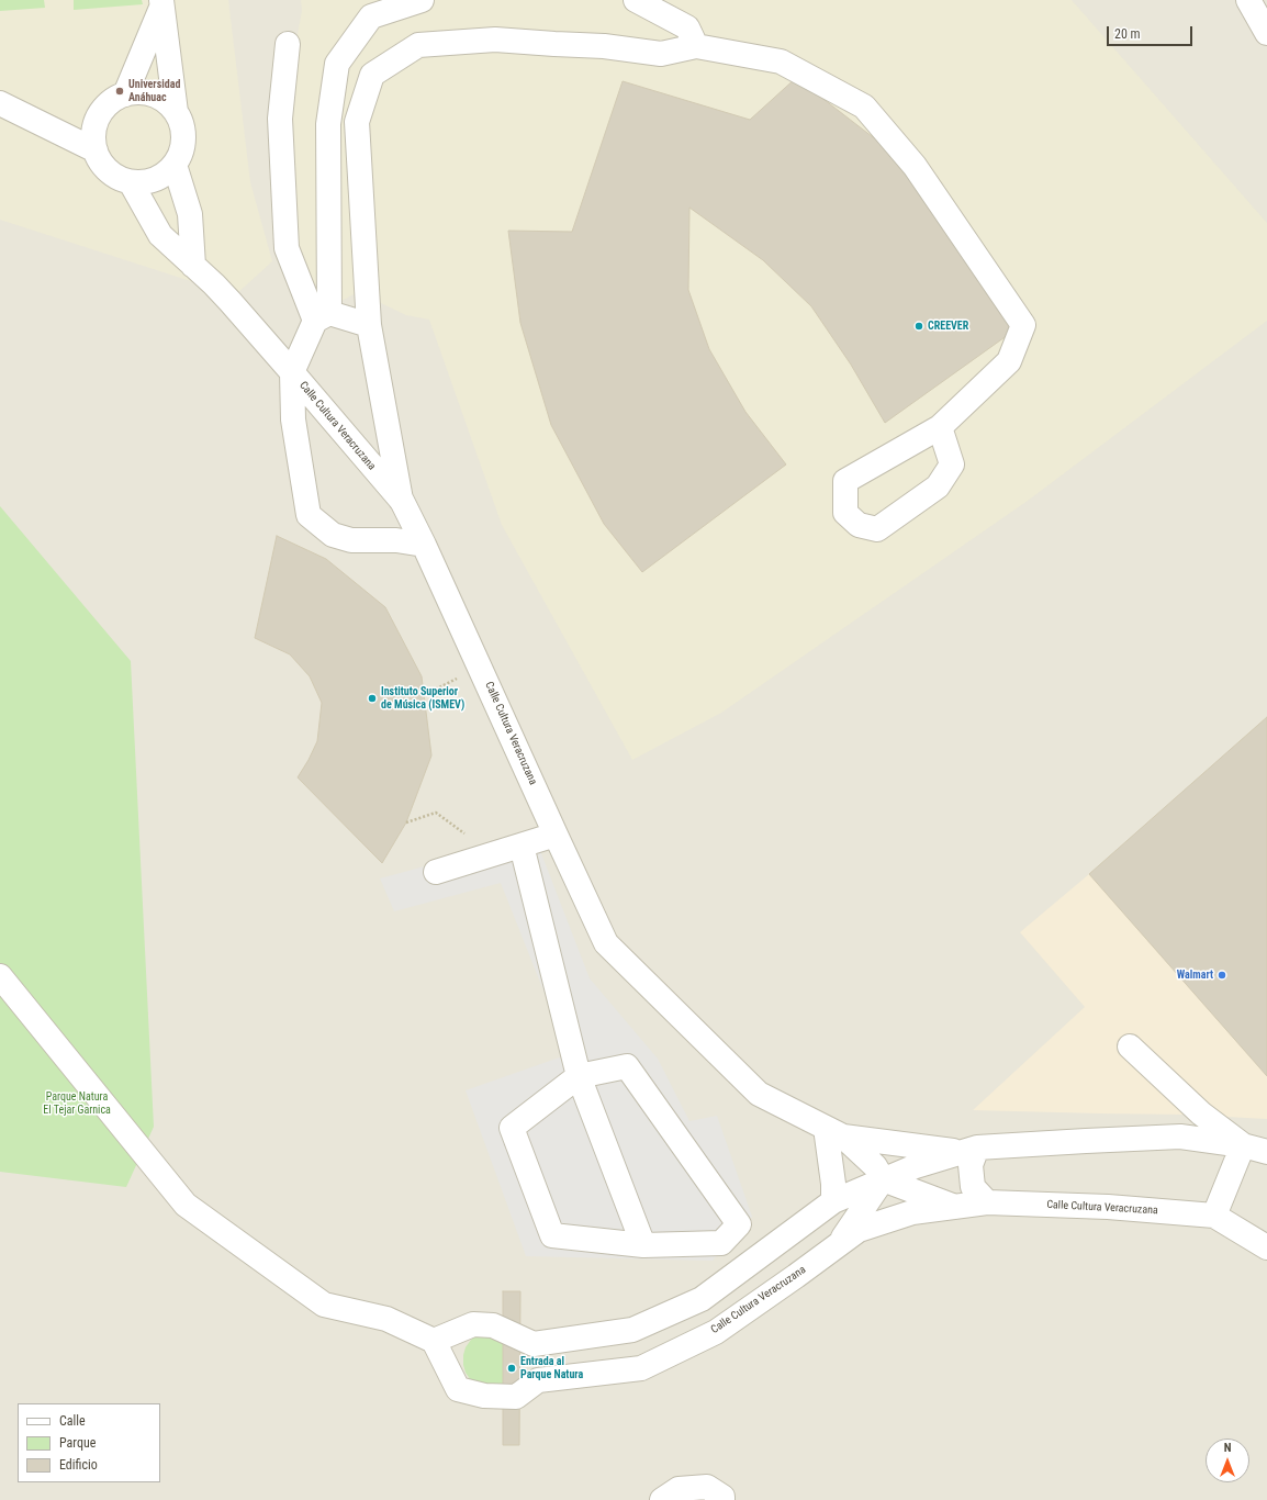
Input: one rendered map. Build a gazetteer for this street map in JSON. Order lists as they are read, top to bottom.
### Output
{
  "streets": {
    "street": ["Calle Cultura Veracruzana"]
  },
  "parks": ["Parque Natura El Tejar Garnica"],
  "places": [
    "Universidad Anáhuac",
    "CREEVER",
    "Instituto Superior de Música (ISMEV)",
    "Walmart",
    "Entrada al Parque Natura"
  ],
  "legend": ["Calle", "Parque", "Edificio"],
  "scale_bar": "20 m",
  "north": "top"
}
